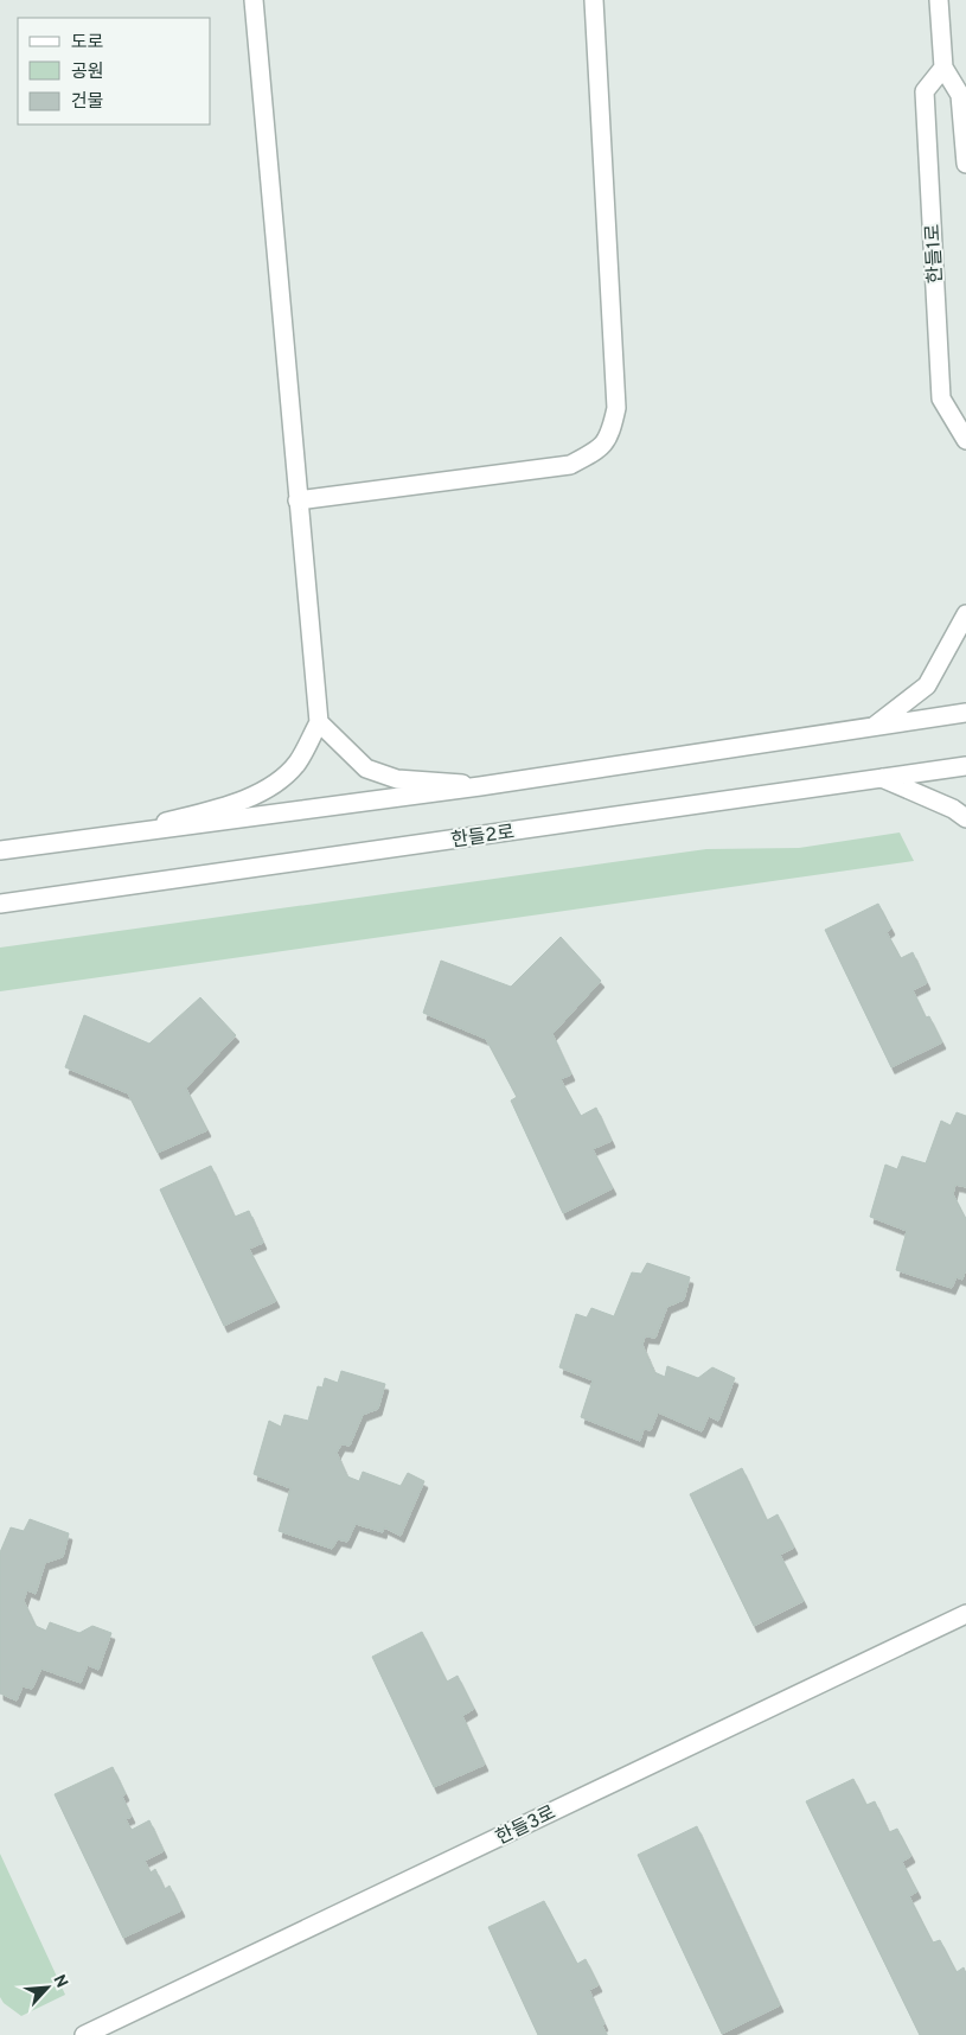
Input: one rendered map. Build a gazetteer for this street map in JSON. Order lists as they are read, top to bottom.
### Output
{
  "streets": {
    "street": ["한들1로", "한들2로", "한들3로"]
  },
  "legend": ["도로", "공원", "건물"],
  "north": "top right"
}
